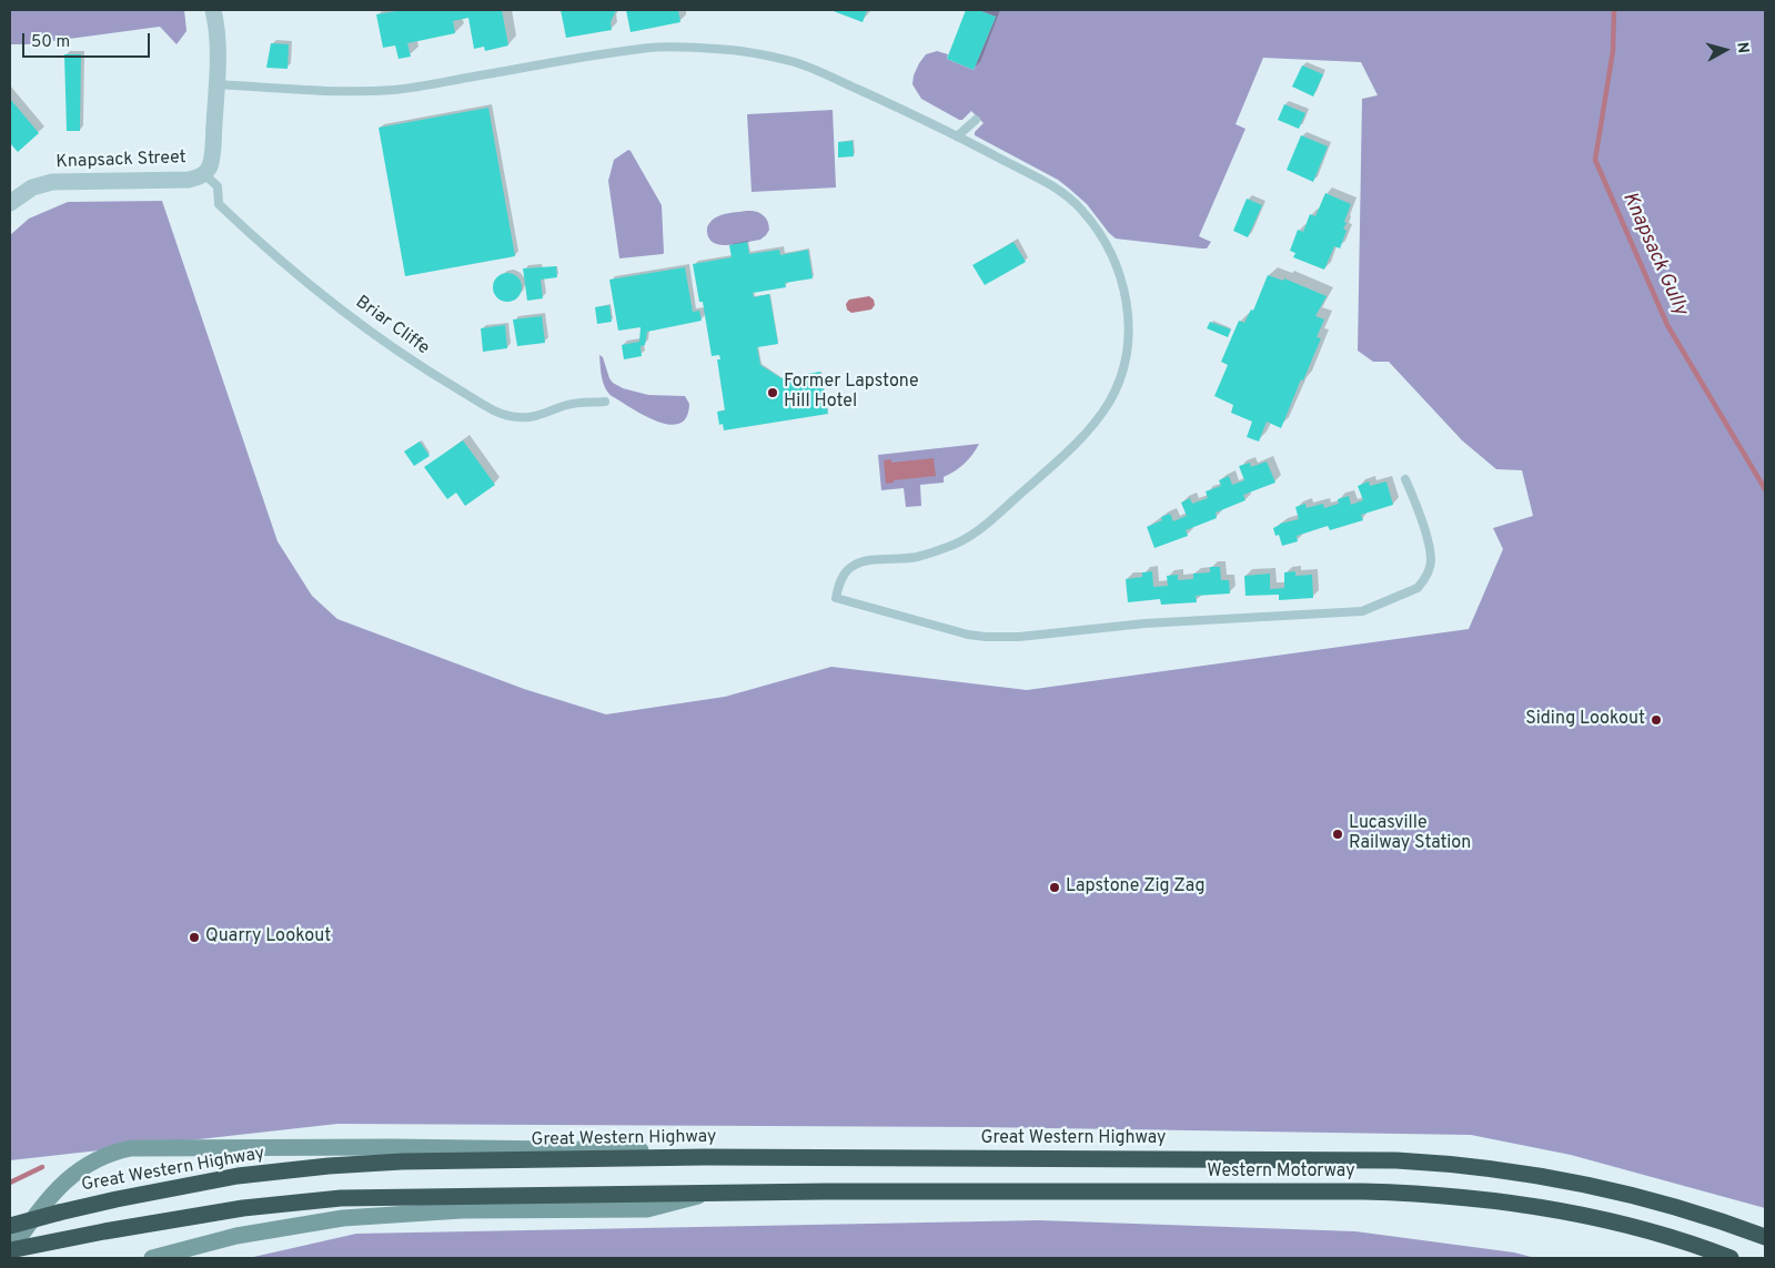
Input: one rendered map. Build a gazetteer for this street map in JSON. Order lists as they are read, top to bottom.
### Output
{
  "streets": {
    "highway": ["Great Western Highway", "Western Motorway"],
    "street": ["Knapsack Street"],
    "lane": ["Briar Cliffe"]
  },
  "crossings": [
    ["Knapsack Street", "Briar Cliffe"],
    ["Great Western Highway", "Western Motorway"]
  ],
  "water": ["Knapsack Gully"],
  "places": [
    "Former Lapstone Hill Hotel",
    "Siding Lookout",
    "Lucasville Railway Station",
    "Lapstone Zig Zag",
    "Quarry Lookout"
  ],
  "scale_bar": "50 m",
  "north": "right"
}
